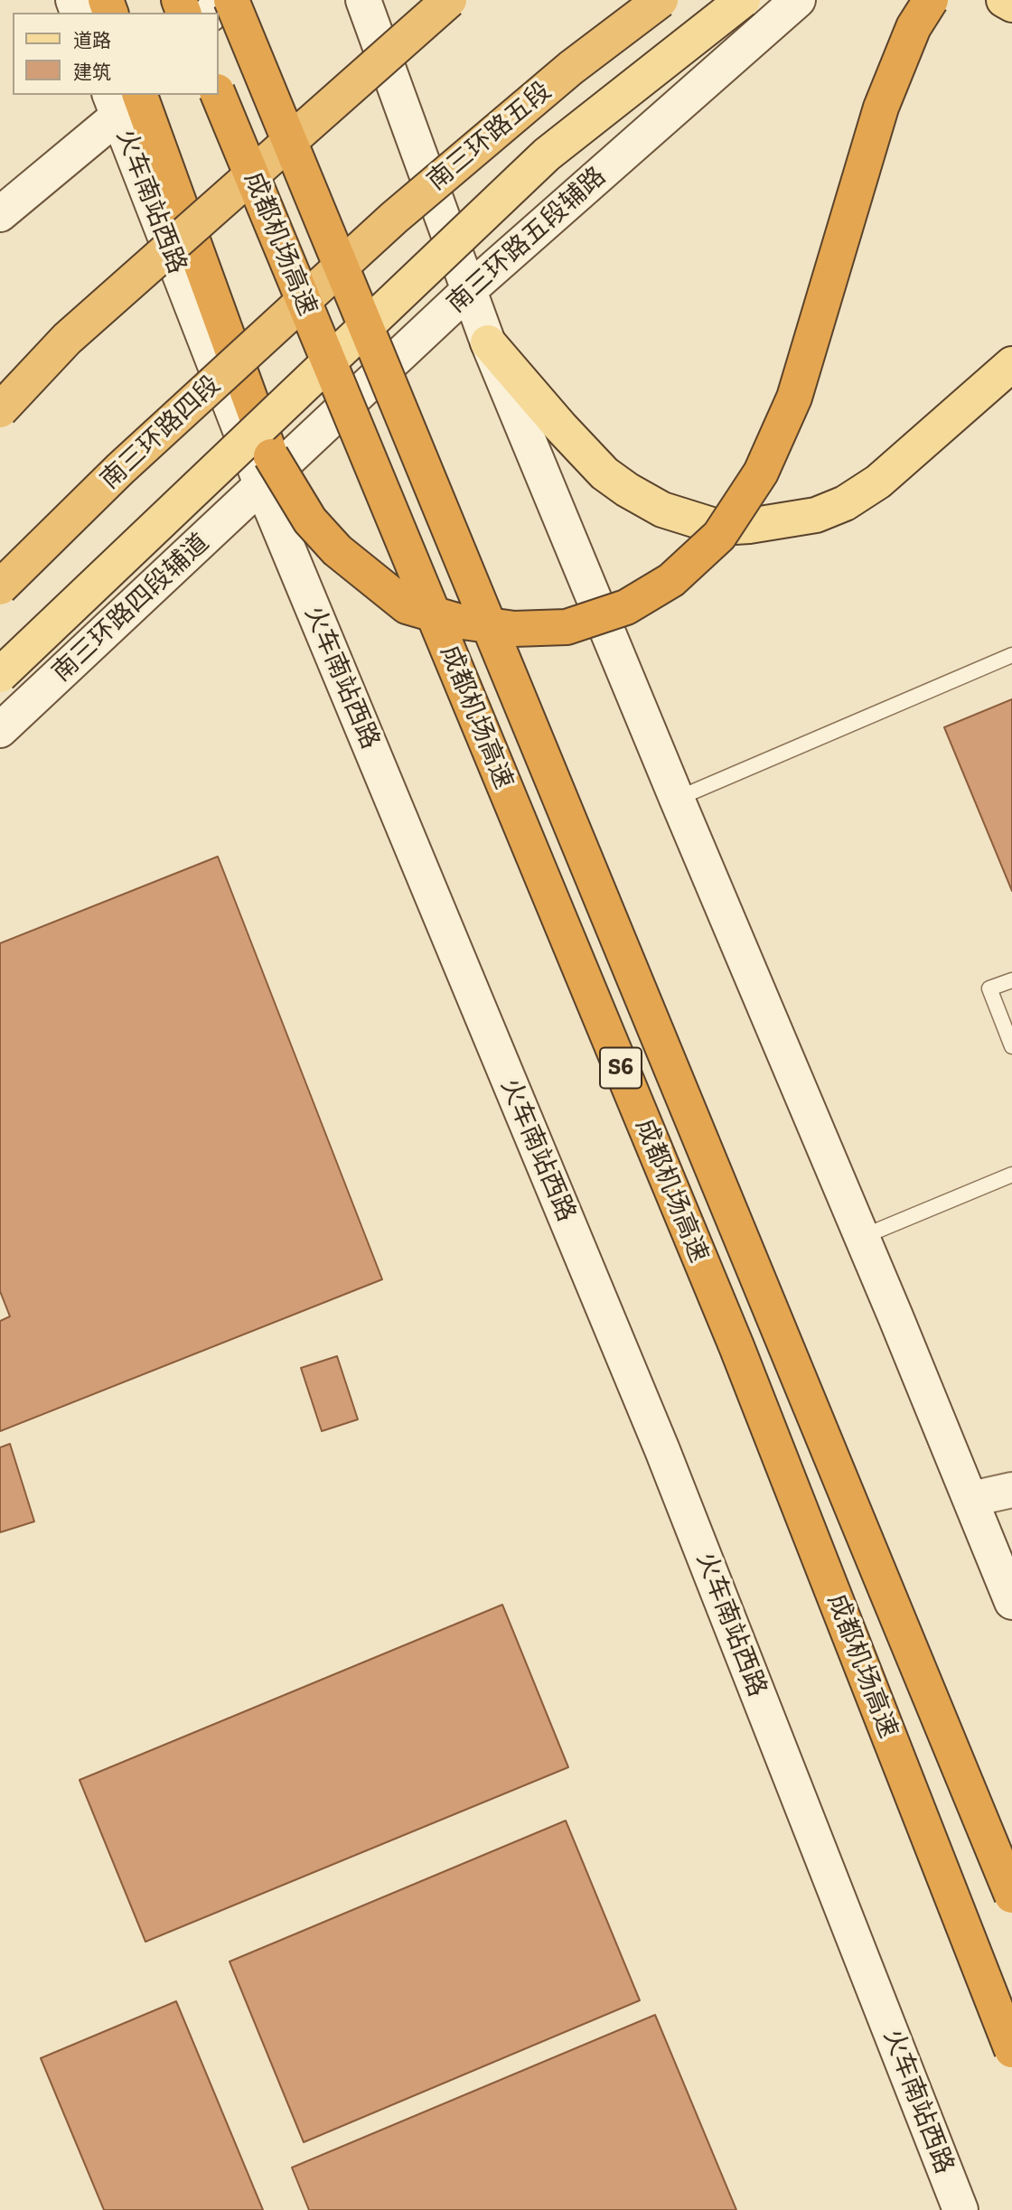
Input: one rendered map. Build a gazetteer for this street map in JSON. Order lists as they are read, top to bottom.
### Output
{
  "streets": {
    "highway": [
      "南三环路五段",
      "成都机场高速",
      "南三环路四段",
      "S6"
    ],
    "main road": ["火车南站西路", "南三环路五段辅路", "南三环路四段辅道"]
  },
  "crossings": [
    ["南三环路五段", "南三环路四段"],
    ["火车南站西路", "南三环路五段辅路"],
    ["火车南站西路", "南三环路四段辅道"],
    ["南三环路五段辅路", "南三环路四段辅道"]
  ],
  "legend": ["道路", "建筑"]
}
